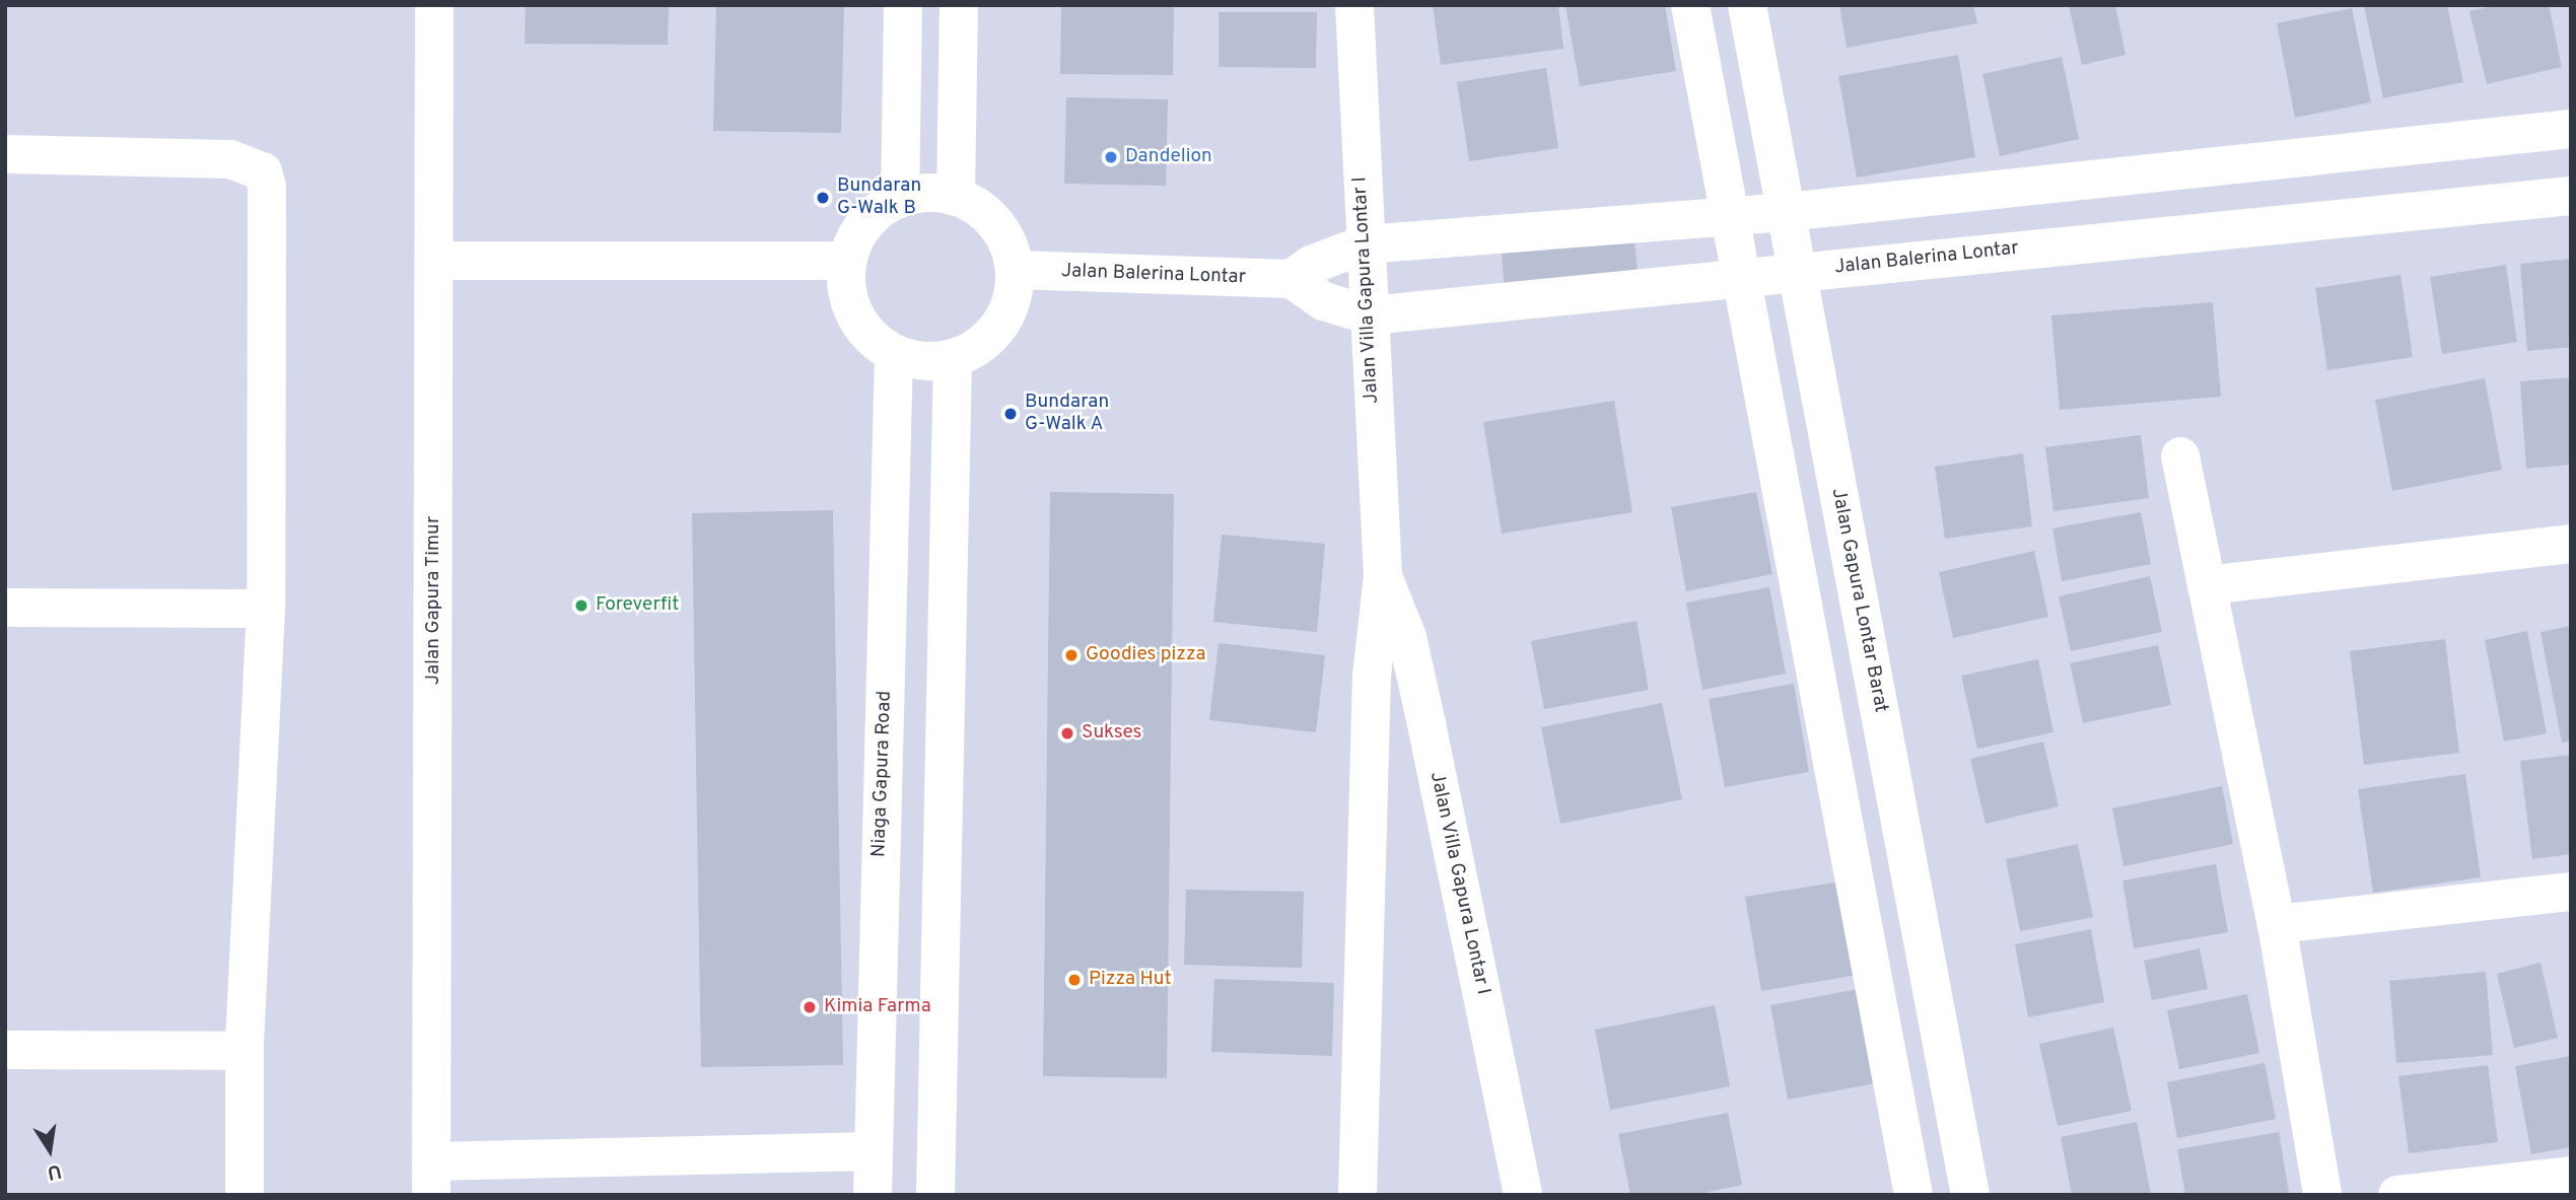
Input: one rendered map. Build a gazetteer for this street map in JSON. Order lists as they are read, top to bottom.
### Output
{
  "streets": {
    "street": [
      "Jalan Balerina Lontar",
      "Jalan Villa Gapura Lontar I",
      "Jalan Gapura Timur",
      "Jalan Gapura Lontar Barat",
      "Niaga Gapura Road"
    ]
  },
  "crossings": [
    ["Jalan Balerina Lontar", "Jalan Villa Gapura Lontar I"],
    ["Jalan Balerina Lontar", "Jalan Gapura Lontar Barat"],
    ["Jalan Balerina Lontar", "Niaga Gapura Road"]
  ],
  "places": [
    "Dandelion",
    "Bundaran G-Walk B",
    "Bundaran G-Walk A",
    "Foreverfit",
    "Goodies pizza",
    "Sukses",
    "Pizza Hut",
    "Kimia Farma"
  ],
  "north": "bottom"
}
